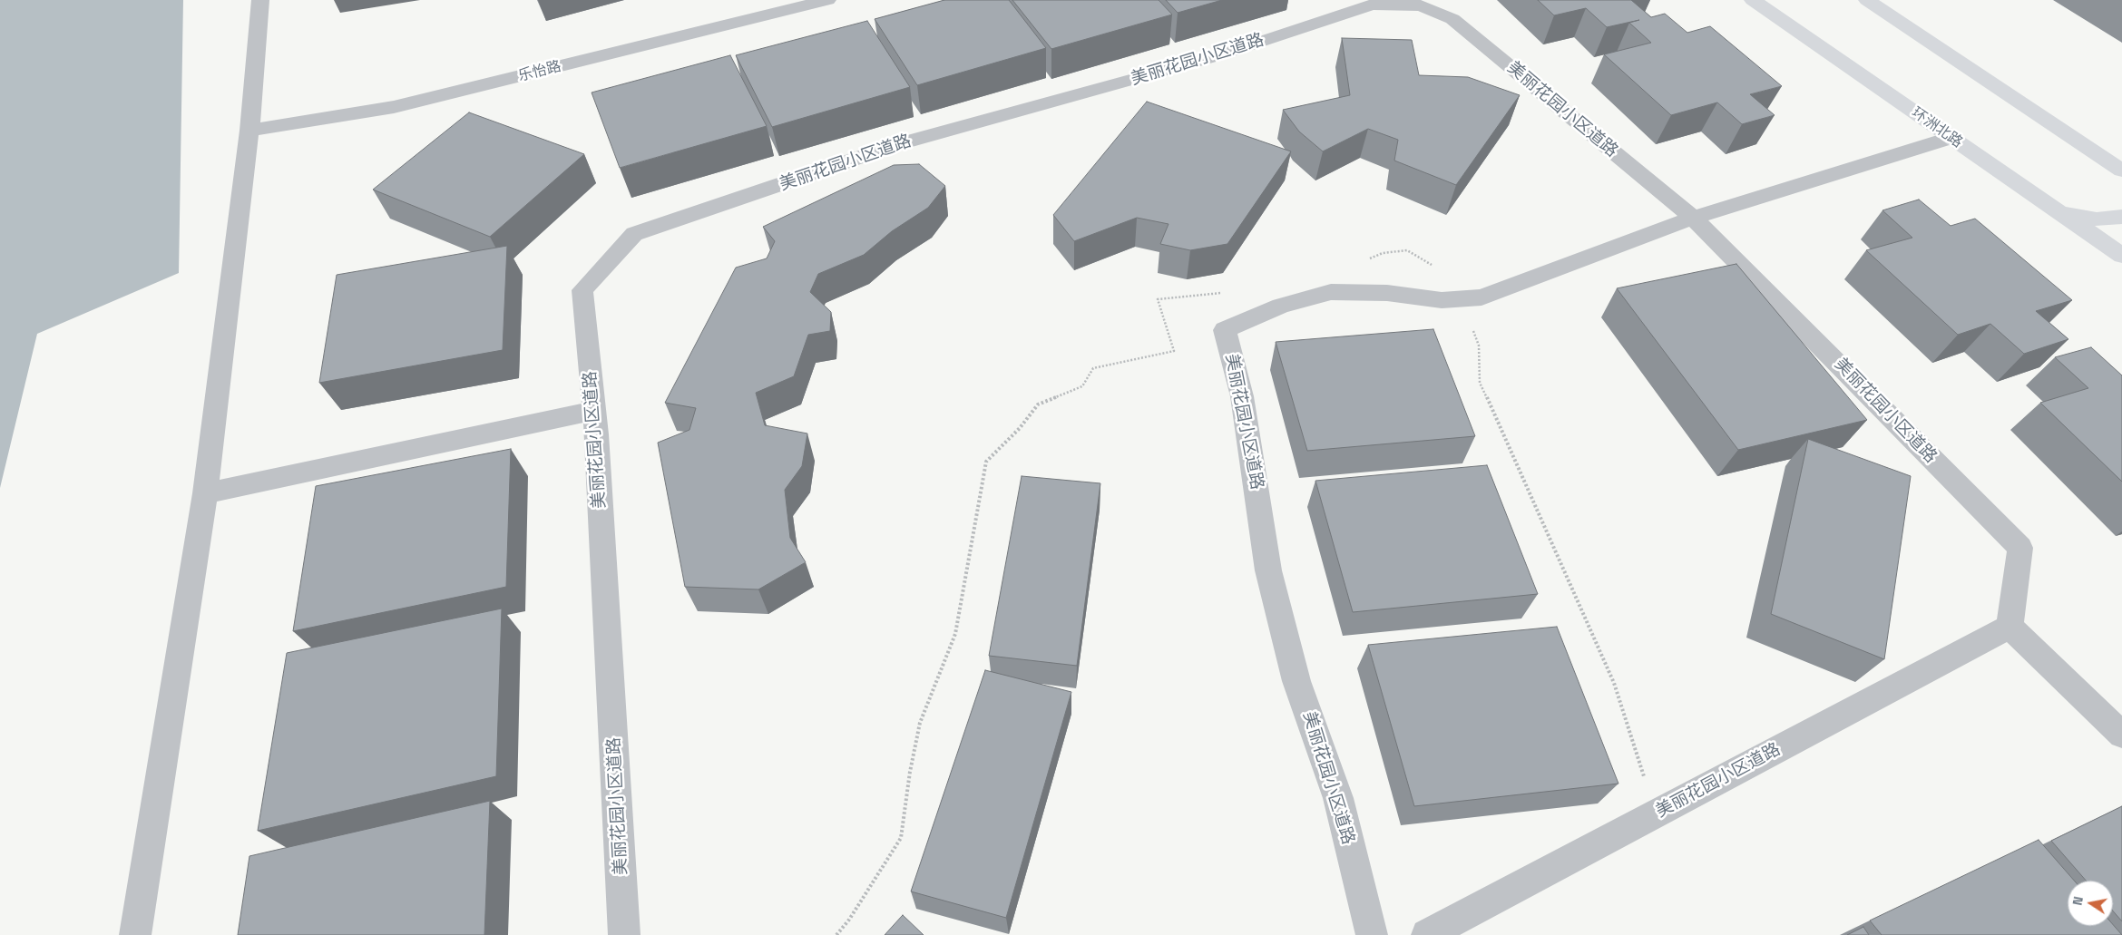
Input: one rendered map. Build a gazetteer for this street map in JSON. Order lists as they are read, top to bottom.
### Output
{
  "streets": {
    "main road": ["环洲北路"],
    "street": ["美丽花园小区道路", "乐怡路"]
  },
  "crossings": [
    ["美丽花园小区道路", "环洲北路"]
  ],
  "north": "left"
}
